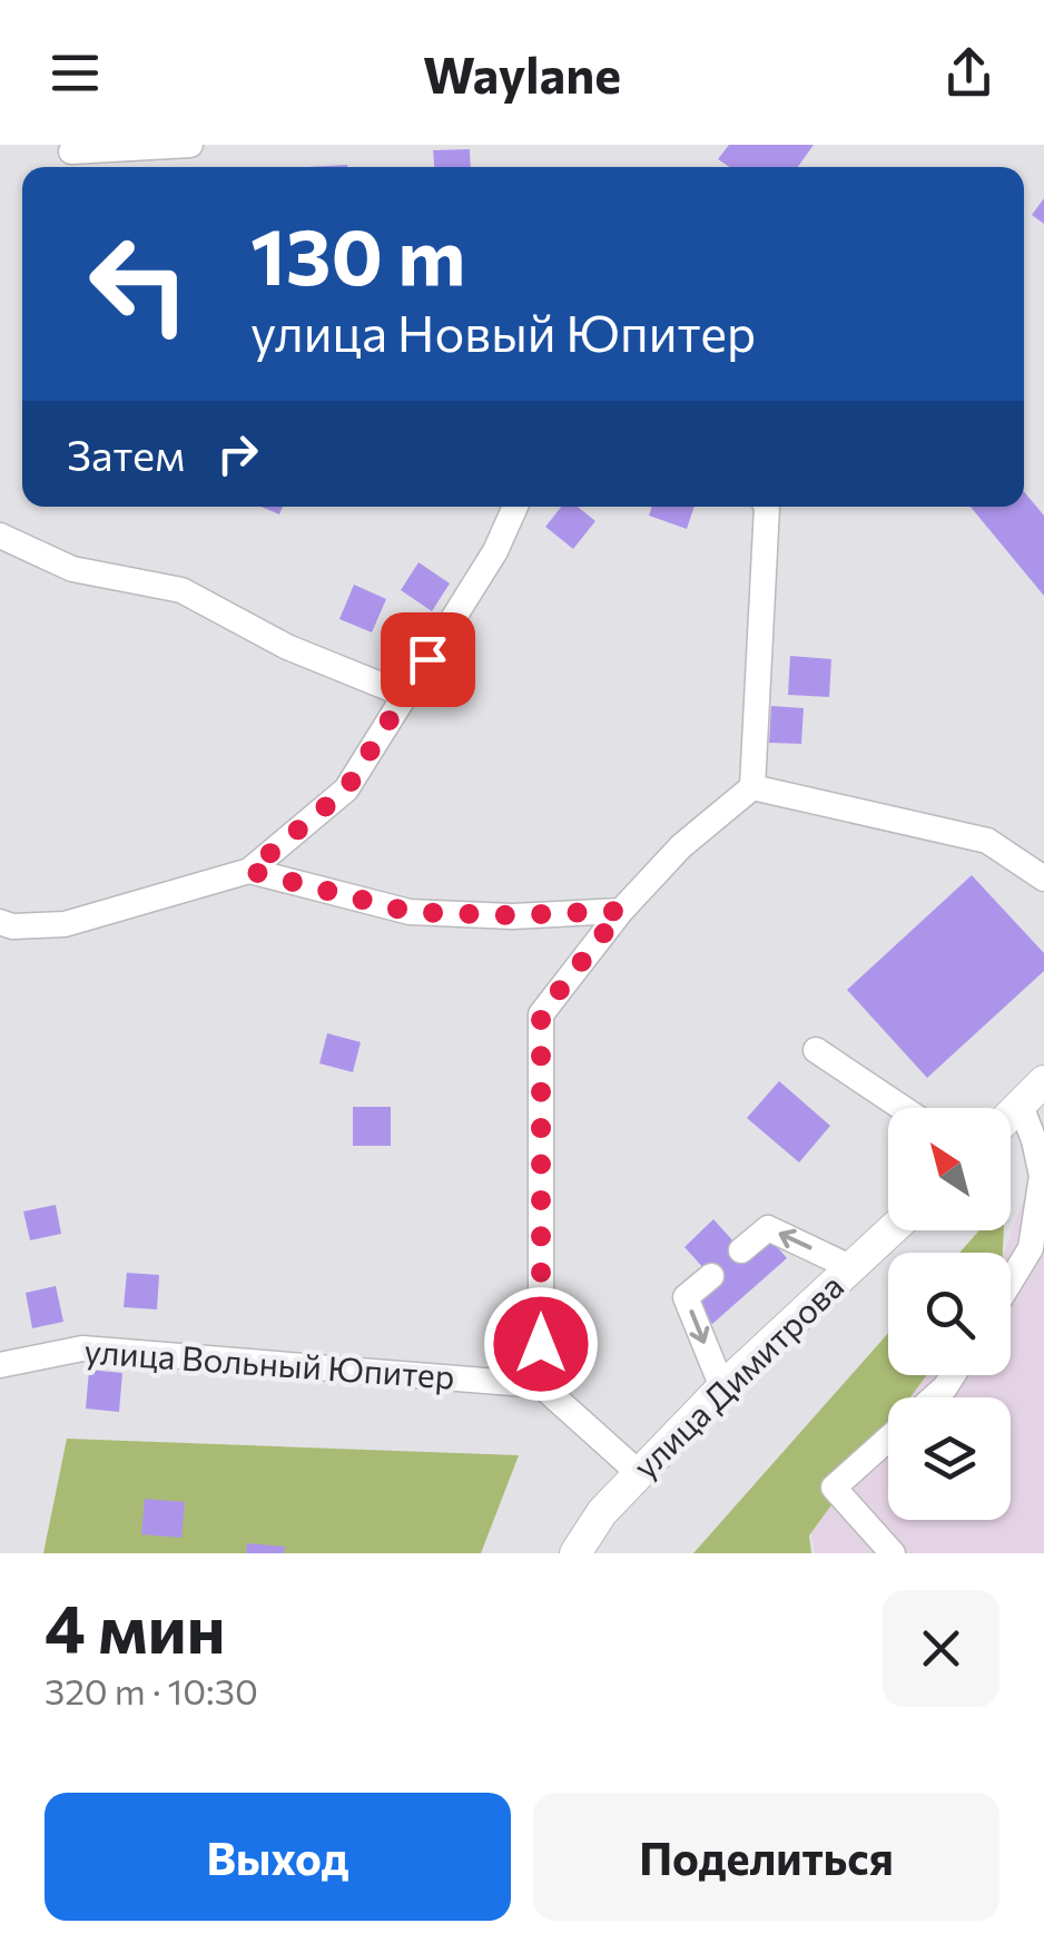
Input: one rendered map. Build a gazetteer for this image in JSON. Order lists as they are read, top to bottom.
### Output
{
  "streets": {
    "main road": ["улица Димитрова"],
    "street": ["улица Вольный Юпитер"]
  },
  "north": "top left",
  "page": {
    "header": "Waylane",
    "turn": ["130 m", "улица Новый Юпитер"],
    "then": "Затем",
    "heading": ["4 мин", "320 m · 10:30"],
    "buttons": ["Выход", "Поделиться"]
  }
}
